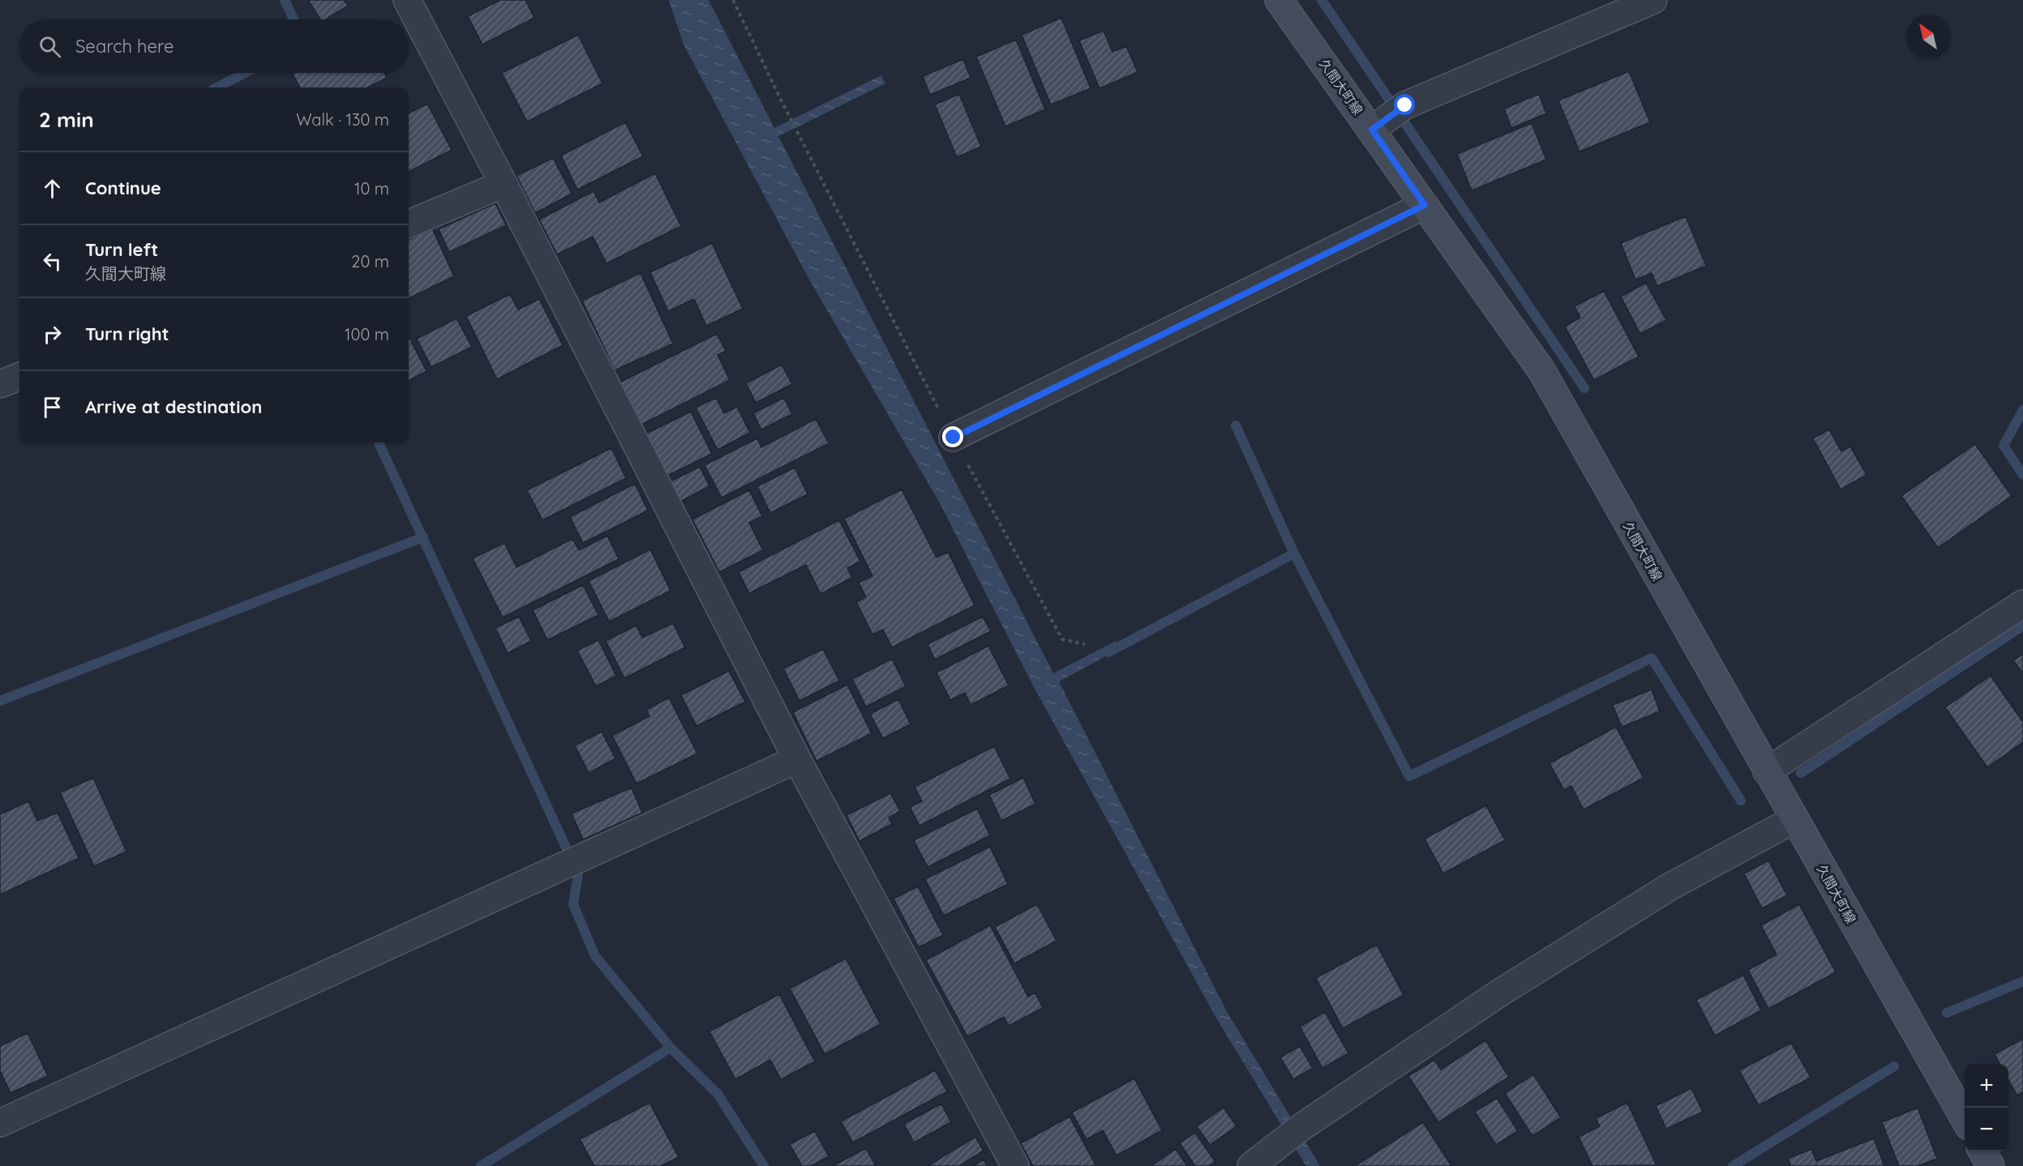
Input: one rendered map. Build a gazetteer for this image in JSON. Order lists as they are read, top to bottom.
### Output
{
  "streets": {
    "main road": ["久間大町線"]
  },
  "north": "top left",
  "page": {
    "search": "Search here",
    "heading": ["2 min", "Walk · 130 m"],
    "list": [
      ["Continue", "10 m"],
      ["Turn left", "久間大町線", "20 m"],
      ["Turn right", "100 m"],
      "Arrive at destination"
    ],
    "map_buttons": ["+", "−"]
  }
}
